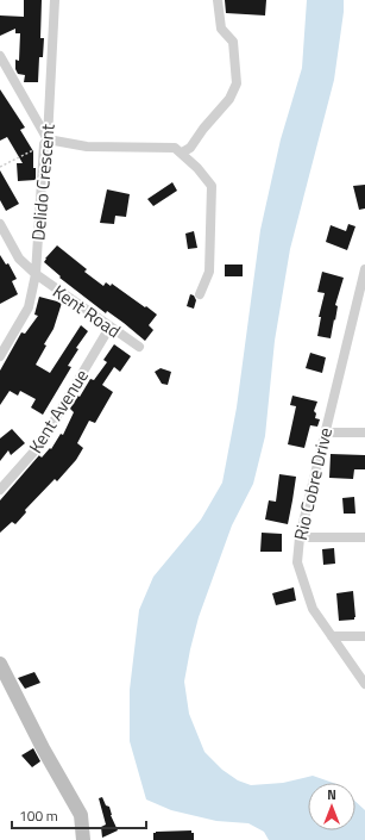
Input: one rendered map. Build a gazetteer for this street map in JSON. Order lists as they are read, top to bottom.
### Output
{
  "streets": {
    "street": [
      "Delido Crescent",
      "Kent Road",
      "Kent Avenue",
      "Rio Cobre Drive"
    ]
  },
  "crossings": [
    ["Delido Crescent", "Kent Road"],
    ["Kent Road", "Kent Avenue"]
  ],
  "scale_bar": "100 m",
  "north": "top"
}
